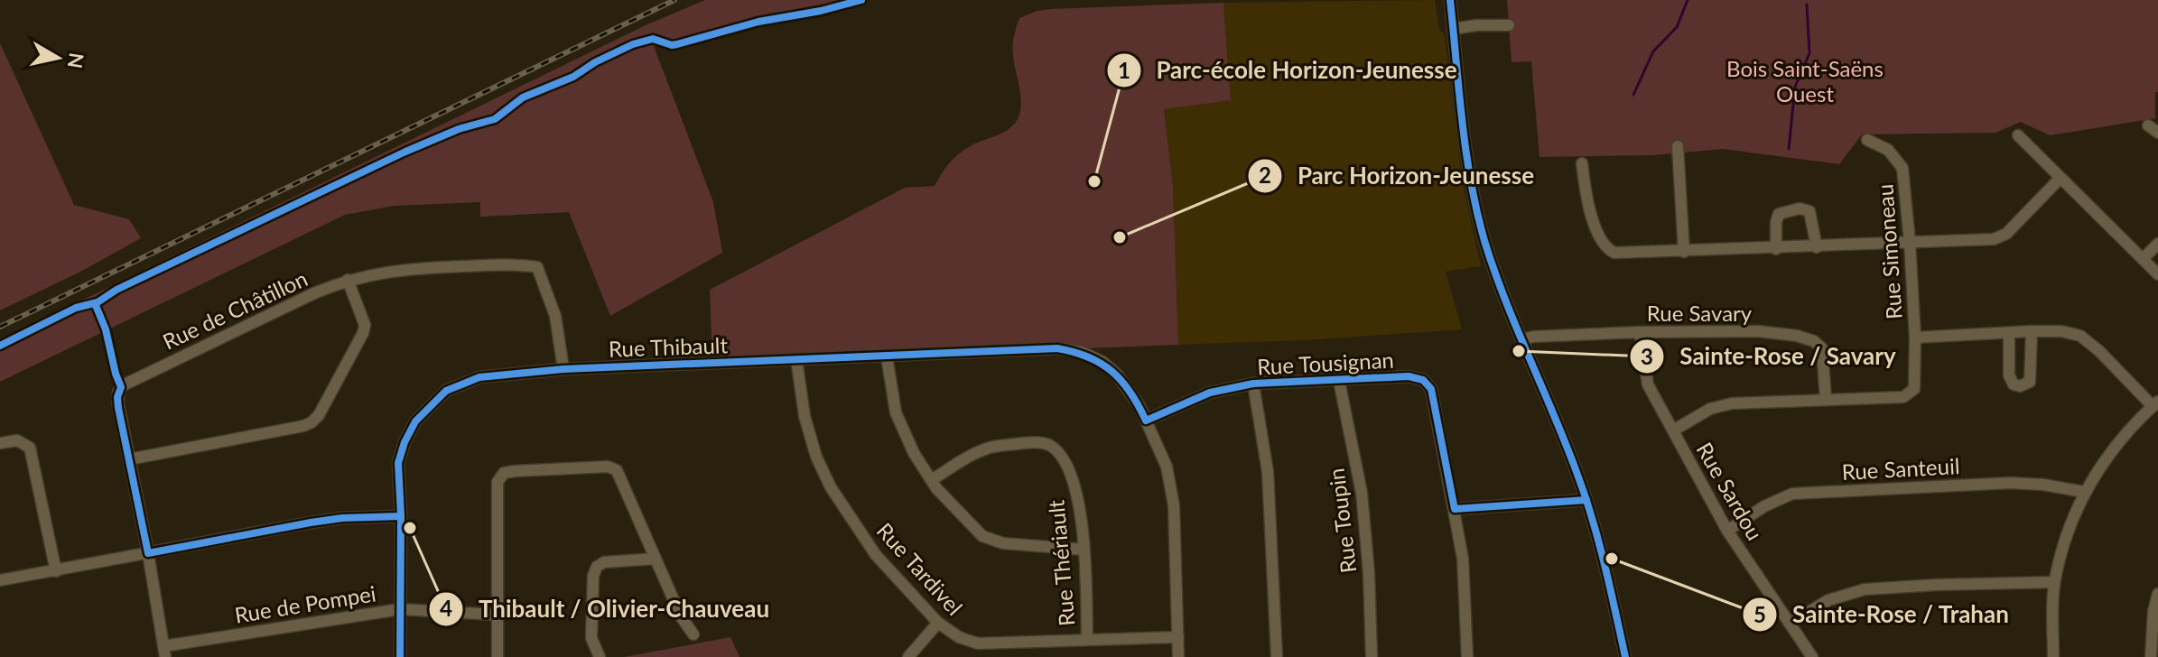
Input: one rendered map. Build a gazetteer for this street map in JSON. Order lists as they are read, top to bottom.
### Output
{
  "streets": {
    "street": [
      "Rue Simoneau",
      "Rue de Châtillon",
      "Rue Savary",
      "Rue Thibault",
      "Rue Tousignan",
      "Rue Santeuil",
      "Rue Sardou",
      "Rue Toupin",
      "Rue Thériault",
      "Rue Tardivel",
      "Rue de Pompei"
    ]
  },
  "crossings": [
    ["Rue Simoneau", "Rue Savary"],
    ["Rue Simoneau", "Rue Sardou"],
    ["Rue de Châtillon", "Rue Thibault"],
    ["Rue de Châtillon", "Rue de Pompei"],
    ["Rue Savary", "Rue Sardou"],
    ["Rue Thibault", "Rue Tousignan"],
    ["Rue Thibault", "Rue Tardivel"],
    ["Rue Thibault", "Rue de Pompei"],
    ["Rue Tousignan", "Rue Toupin"],
    ["Rue Santeuil", "Rue Sardou"],
    ["Rue Thériault", "Rue Tardivel"]
  ],
  "parks": ["Bois Saint-Saëns Ouest"],
  "places": [
    "Parc-école Horizon-Jeunesse",
    "Parc Horizon-Jeunesse",
    "Sainte-Rose / Savary",
    "Thibault / Olivier-Chauveau",
    "Sainte-Rose / Trahan"
  ],
  "north": "right"
}
